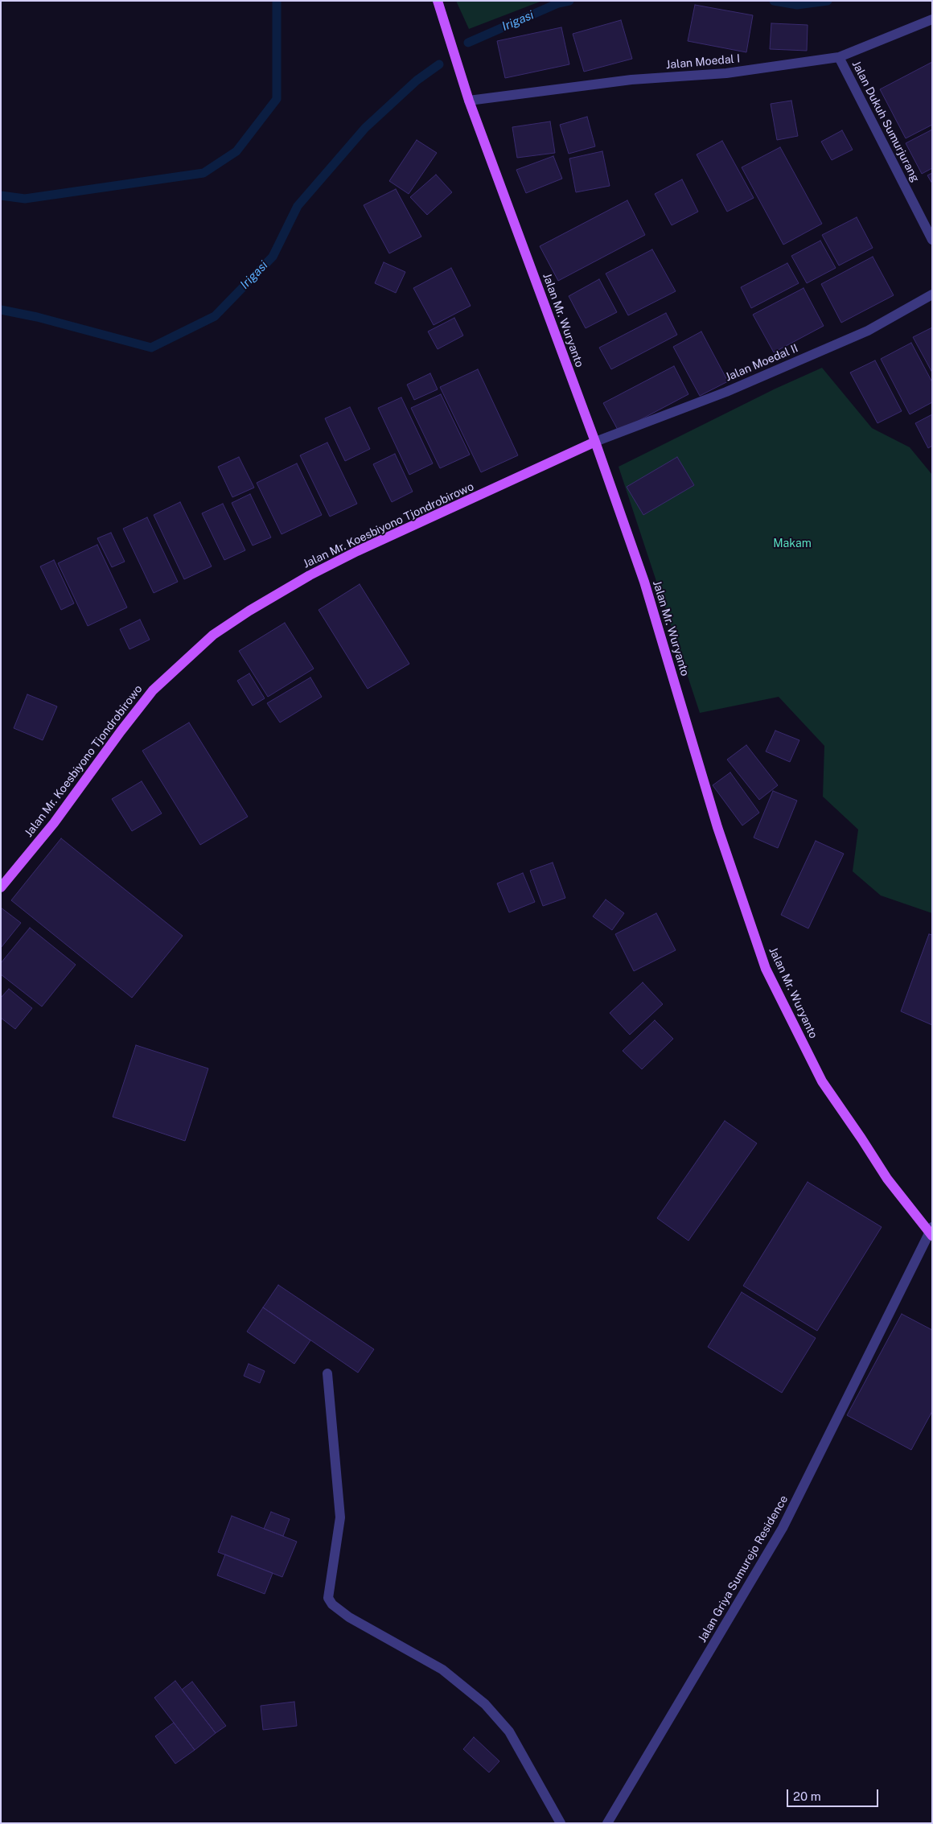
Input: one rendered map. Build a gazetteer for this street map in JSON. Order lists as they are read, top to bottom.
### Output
{
  "streets": {
    "main road": ["Jalan Mr. Wuryanto", "Jalan Mr. Koesbiyono Tjondrobirowo"],
    "street": [
      "Jalan Moedal I",
      "Jalan Dukuh Sumurjurang",
      "Jalan Moedal II",
      "Jalan Griya Sumurejo Residence"
    ]
  },
  "crossings": [
    ["Jalan Moedal I", "Jalan Dukuh Sumurjurang"],
    ["Jalan Moedal I", "Jalan Mr. Wuryanto"],
    ["Jalan Mr. Wuryanto", "Jalan Moedal II"],
    ["Jalan Mr. Wuryanto", "Jalan Mr. Koesbiyono Tjondrobirowo"],
    ["Jalan Mr. Wuryanto", "Jalan Griya Sumurejo Residence"],
    ["Jalan Moedal II", "Jalan Mr. Koesbiyono Tjondrobirowo"]
  ],
  "water": ["Irigasi"],
  "parks": ["Makam"],
  "scale_bar": "20 m"
}
